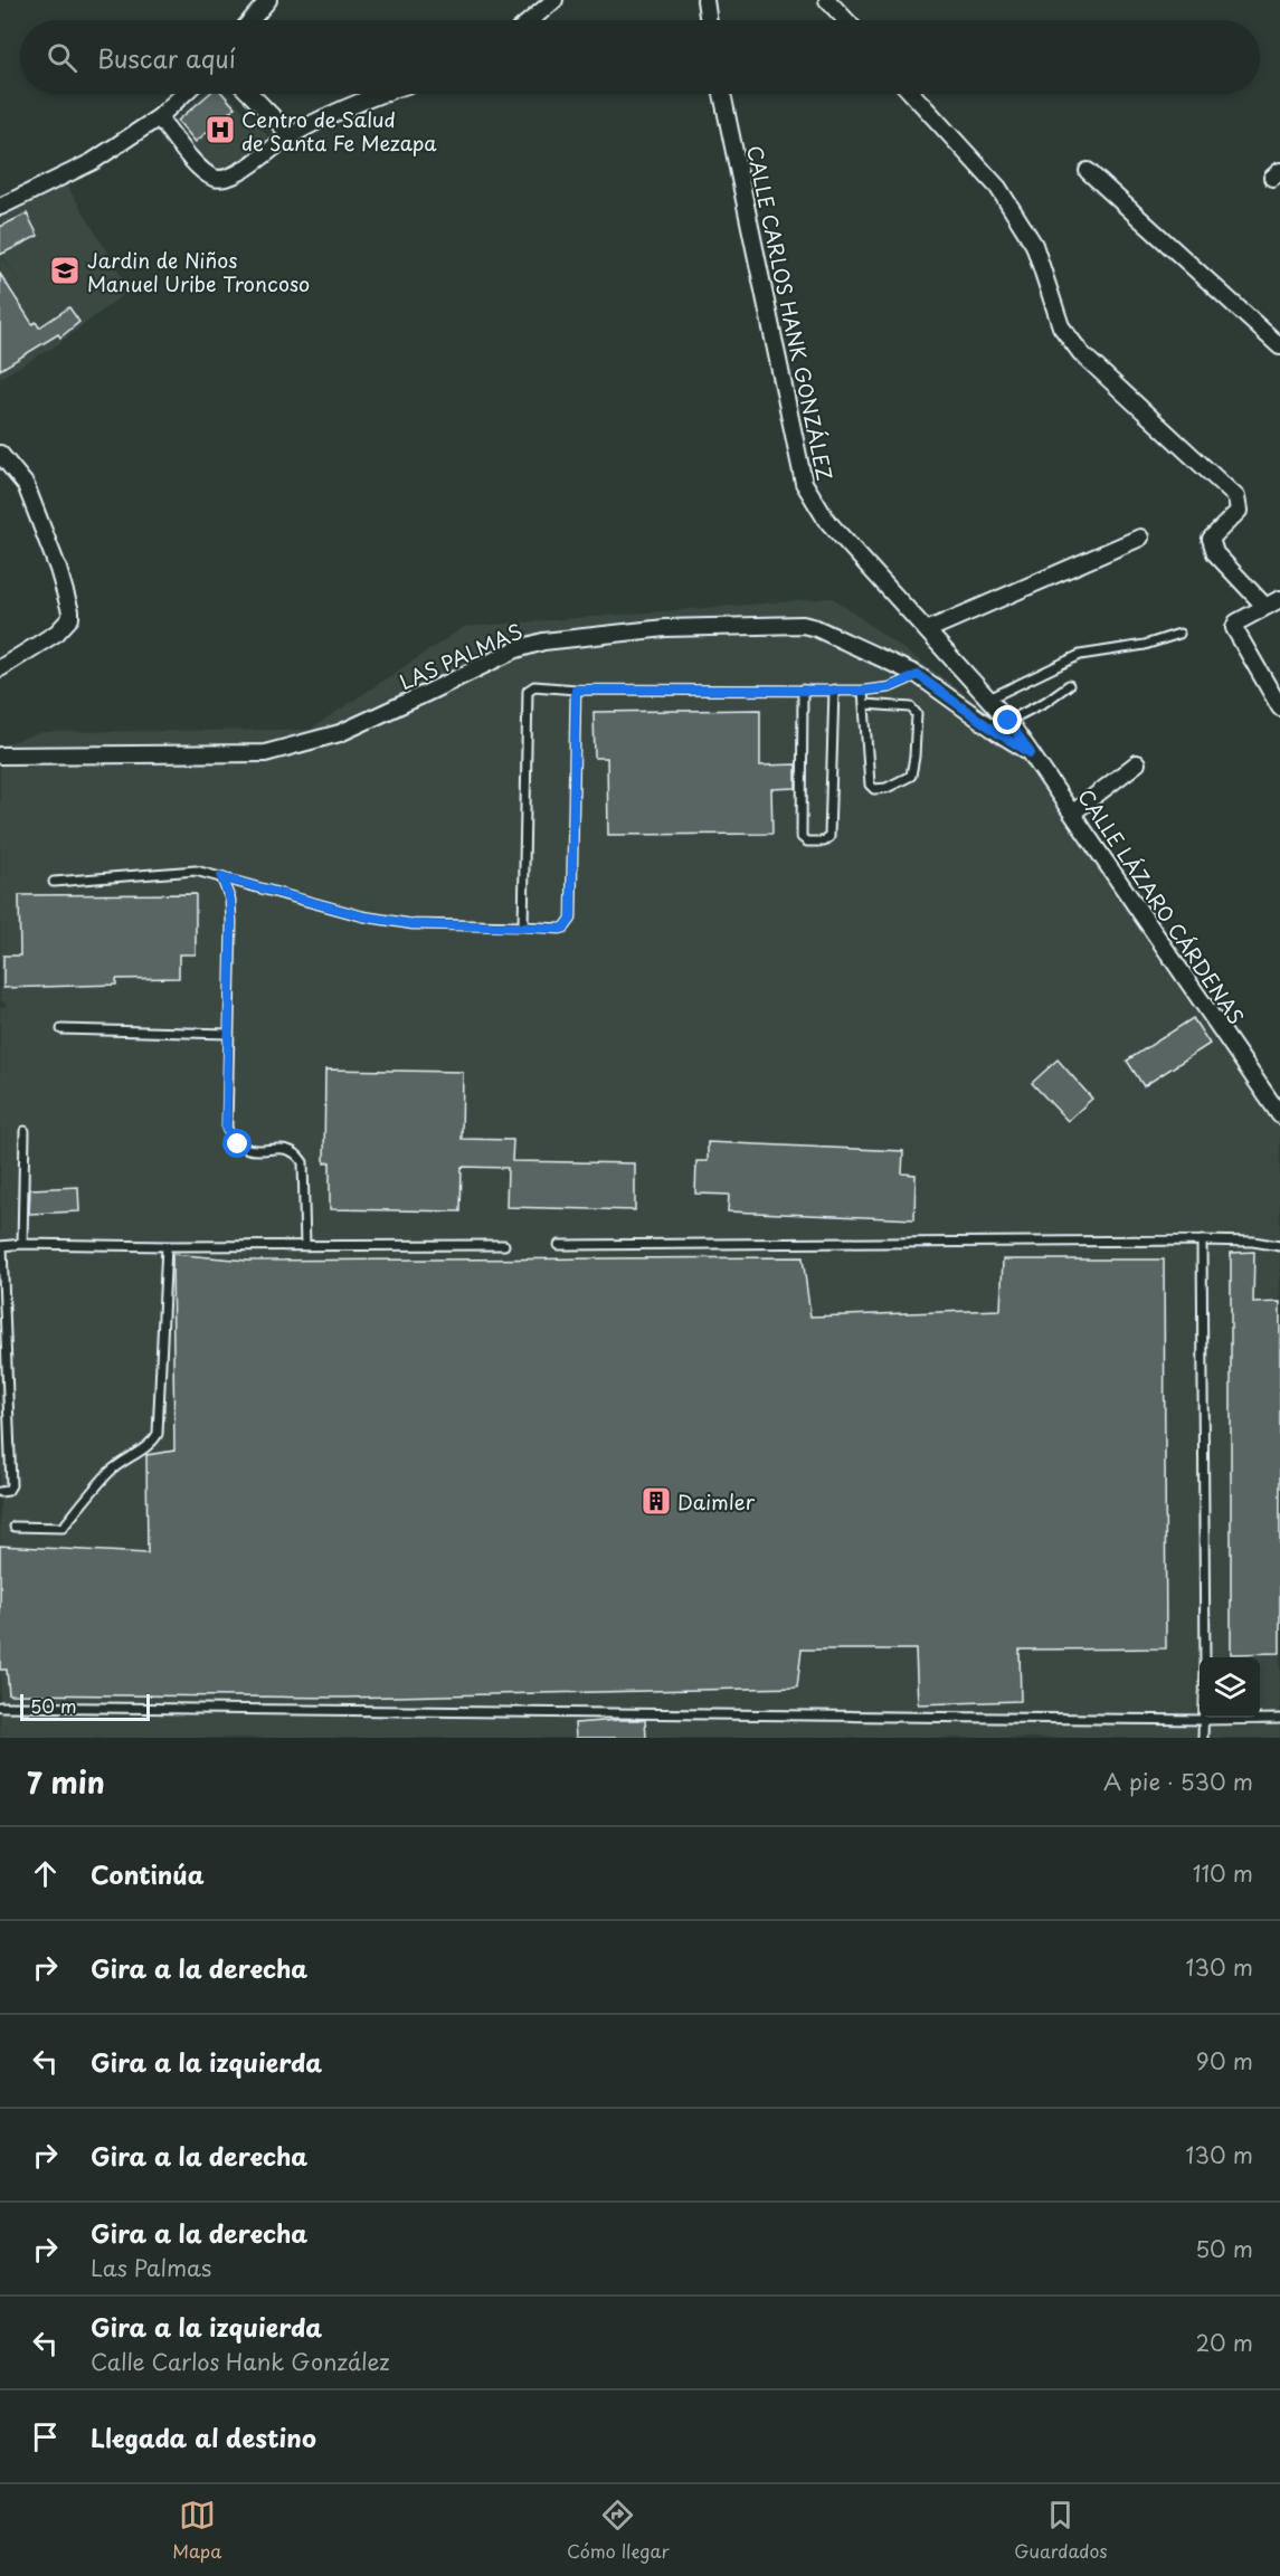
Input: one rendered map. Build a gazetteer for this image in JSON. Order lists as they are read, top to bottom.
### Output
{
  "streets": {
    "street": ["CALLE CARLOS HANK GONZÁLEZ", "LAS PALMAS", "CALLE LÁZARO CÁRDENAS"]
  },
  "crossings": [
    ["CALLE CARLOS HANK GONZÁLEZ", "LAS PALMAS"],
    ["CALLE CARLOS HANK GONZÁLEZ", "CALLE LÁZARO CÁRDENAS"],
    ["LAS PALMAS", "CALLE LÁZARO CÁRDENAS"]
  ],
  "places": {
    "hospital": ["Centro de Salud de Santa Fe Mezapa"],
    "school or university": ["Jardin de Niños Manuel Uribe Troncoso"],
    "building": ["Daimler"]
  },
  "scale_bar": "50 m",
  "page": {
    "search": "Buscar aquí",
    "scale": "50 m",
    "heading": ["7 min", "A pie · 530 m"],
    "list": [
      ["Continúa", "110 m"],
      ["Gira a la derecha", "130 m"],
      ["Gira a la izquierda", "90 m"],
      ["Gira a la derecha", "130 m"],
      ["Gira a la derecha", "Las Palmas", "50 m"],
      ["Gira a la izquierda", "Calle Carlos Hank González", "20 m"],
      "Llegada al destino"
    ],
    "nav": ["Mapa", "Cómo llegar", "Guardados"]
  }
}
